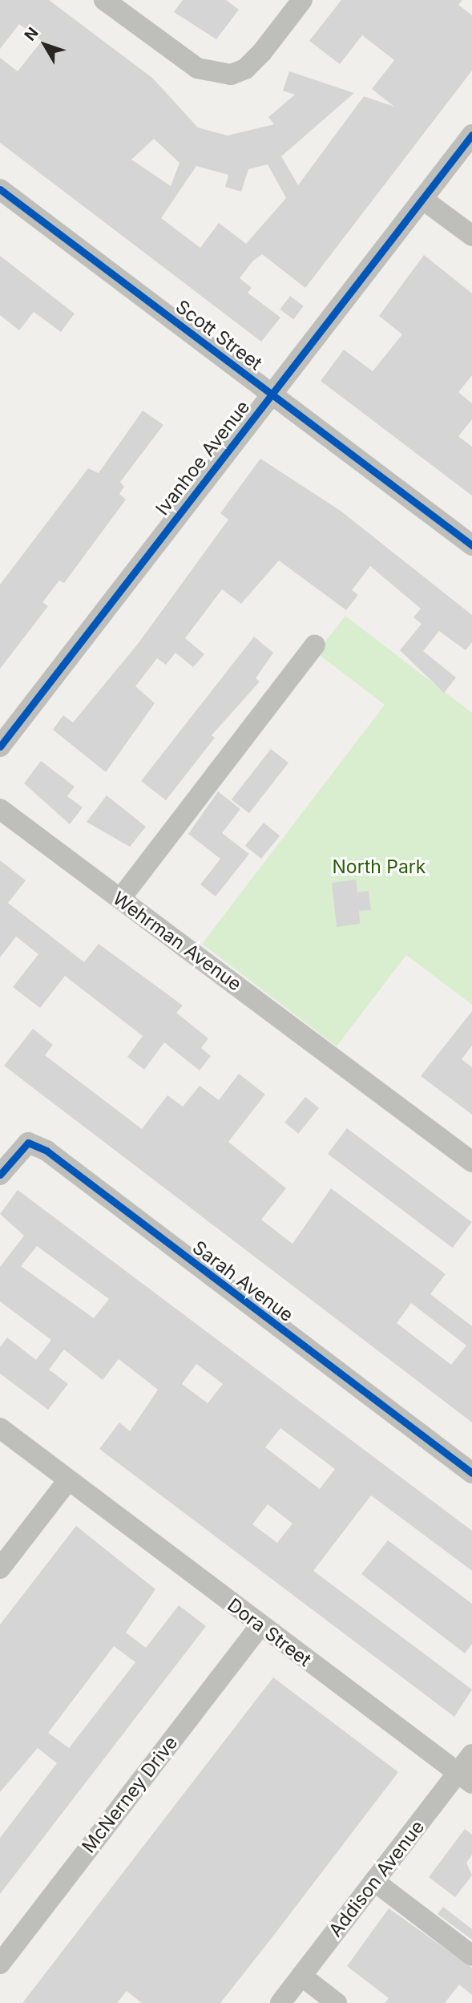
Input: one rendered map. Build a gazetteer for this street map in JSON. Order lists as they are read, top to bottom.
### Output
{
  "streets": {
    "street": [
      "Scott Street",
      "Ivanhoe Avenue",
      "Wehrman Avenue",
      "Sarah Avenue",
      "Dora Street",
      "McNerney Drive",
      "Addison Avenue"
    ]
  },
  "crossings": [
    ["Scott Street", "Ivanhoe Avenue"],
    ["Dora Street", "McNerney Drive"],
    ["Dora Street", "Addison Avenue"]
  ],
  "parks": ["North Park"],
  "north": "top left"
}
